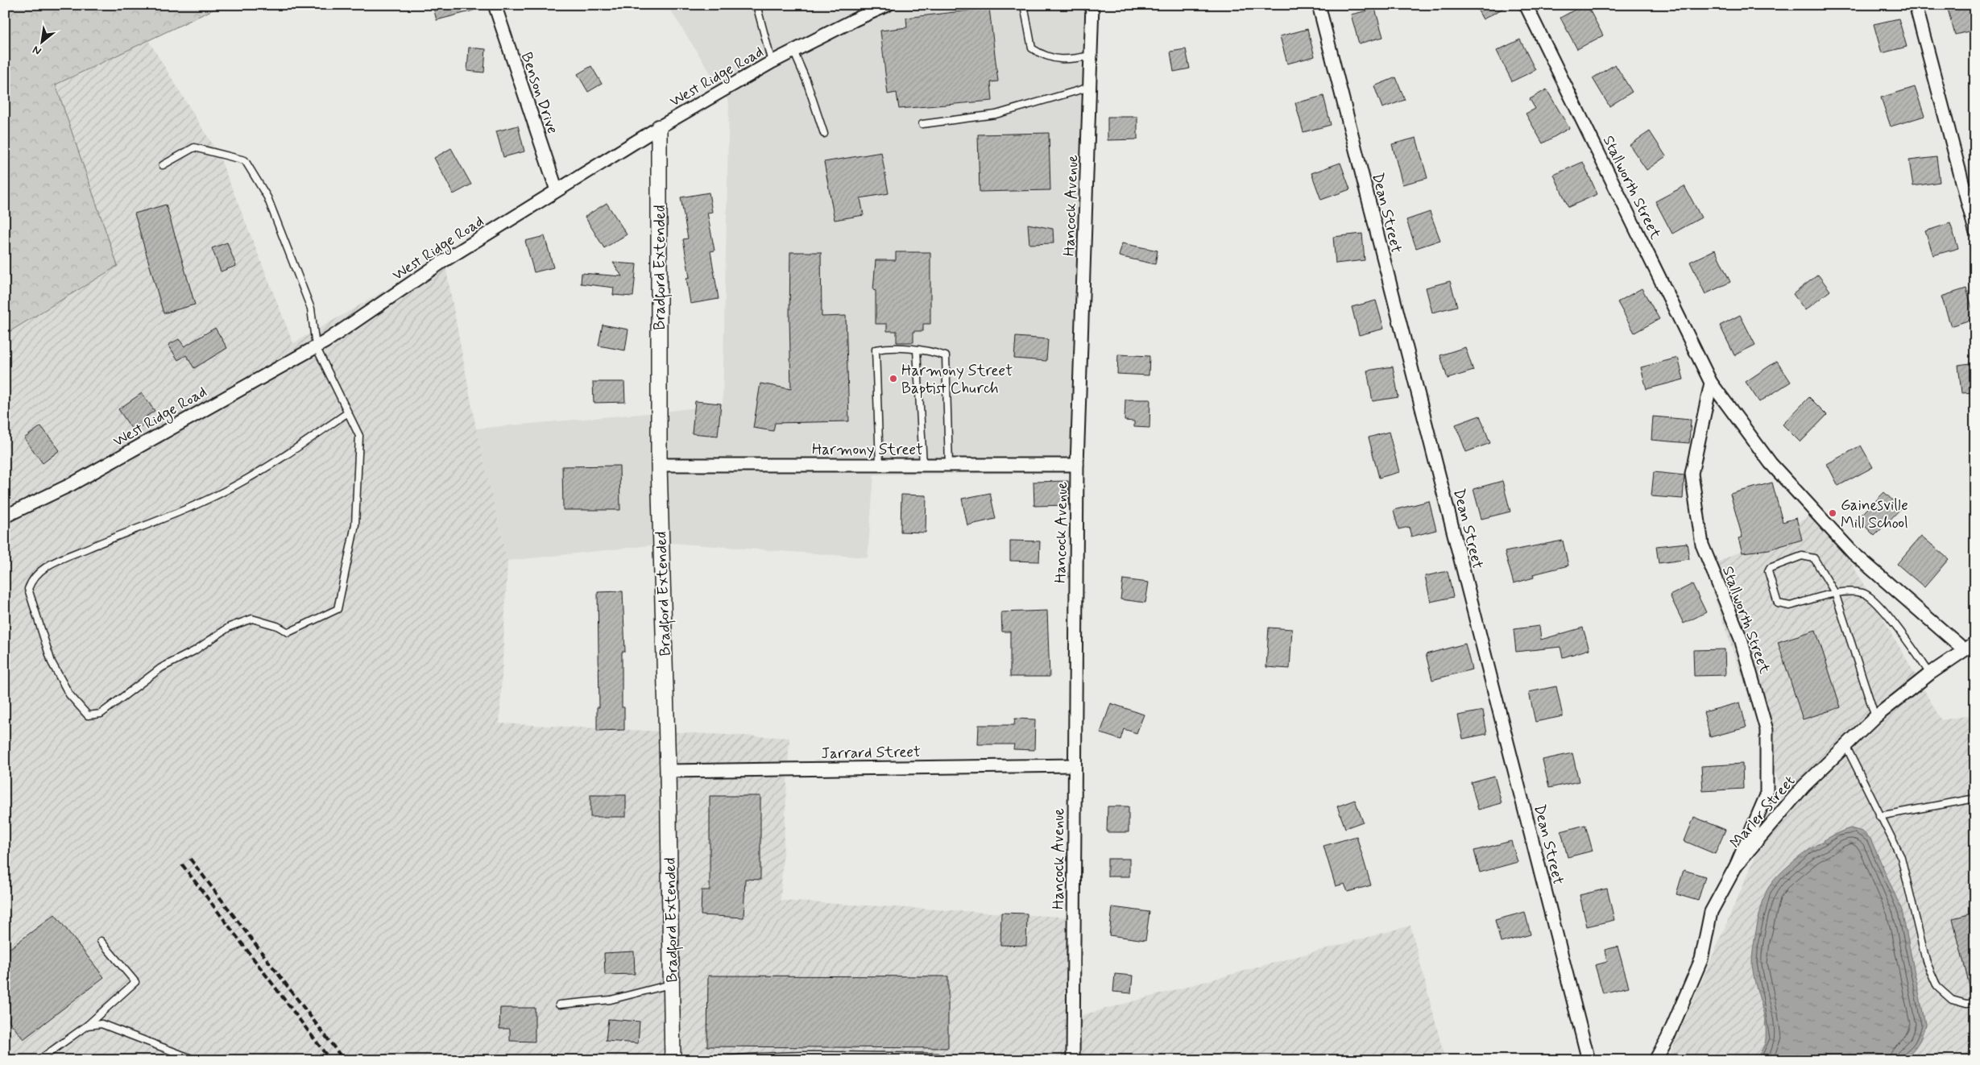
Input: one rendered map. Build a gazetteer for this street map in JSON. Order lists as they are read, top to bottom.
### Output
{
  "streets": {
    "street": [
      "West Ridge Road",
      "Benson Drive",
      "Stallworth Street",
      "Hancock Avenue",
      "Dean Street",
      "Bradford Extended",
      "Harmony Street",
      "Jarrard Street",
      "Marler Street"
    ]
  },
  "crossings": [
    ["West Ridge Road", "Benson Drive"],
    ["West Ridge Road", "Bradford Extended"],
    ["Stallworth Street", "Marler Street"],
    ["Hancock Avenue", "Harmony Street"],
    ["Hancock Avenue", "Jarrard Street"],
    ["Bradford Extended", "Harmony Street"],
    ["Bradford Extended", "Jarrard Street"]
  ],
  "places": ["Harmony Street Baptist Church", "Gainesville Mill School"],
  "north": "bottom left"
}
